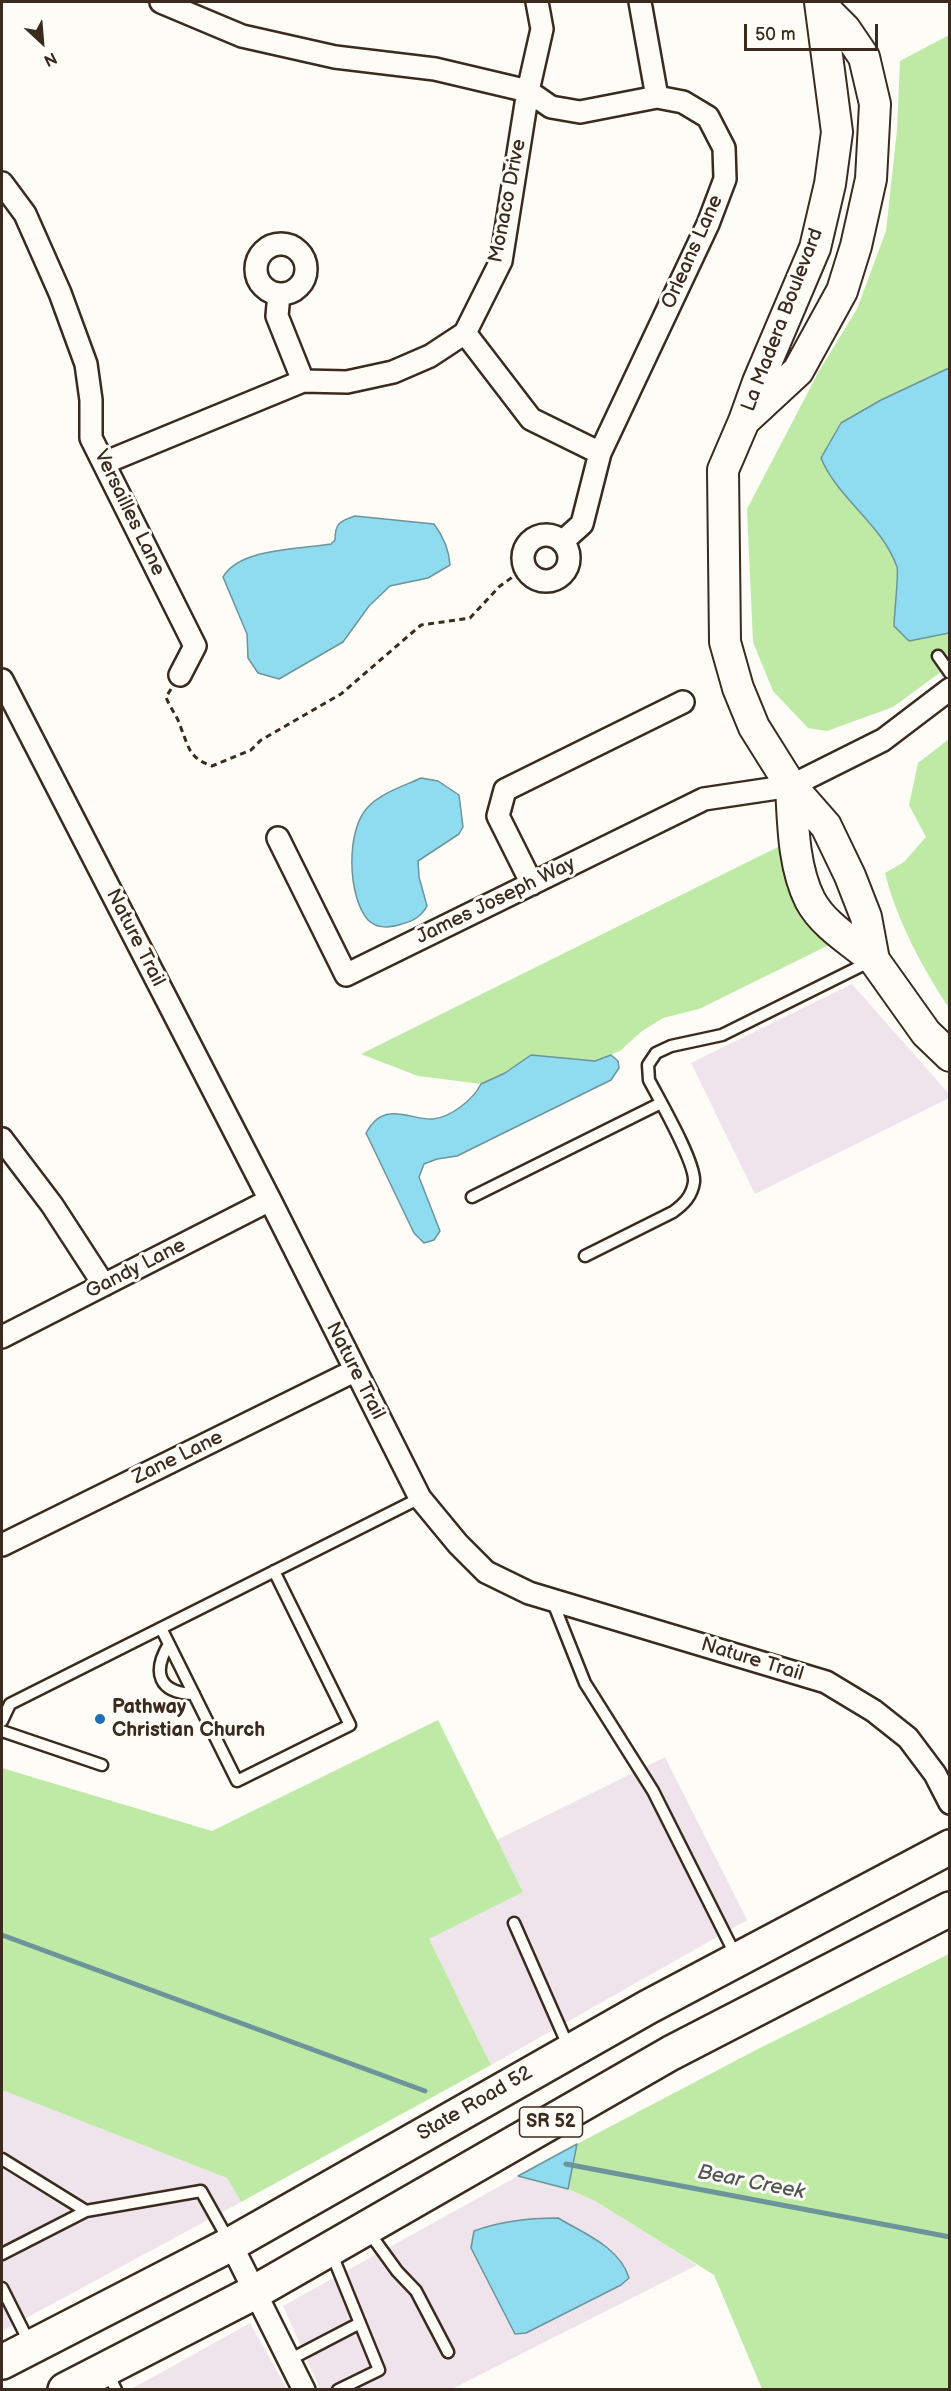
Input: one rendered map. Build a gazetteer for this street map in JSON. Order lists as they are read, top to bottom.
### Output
{
  "streets": {
    "main road": ["State Road 52", "SR 52"],
    "street": [
      "Monaco Drive",
      "Orleans Lane",
      "La Madera Boulevard",
      "Versailles Lane",
      "James Joseph Way",
      "Nature Trail",
      "Gandy Lane",
      "Zane Lane"
    ]
  },
  "crossings": [
    ["Monaco Drive", "Orleans Lane"],
    ["La Madera Boulevard", "James Joseph Way"],
    ["Nature Trail", "Gandy Lane"],
    ["Nature Trail", "Zane Lane"]
  ],
  "water": ["Bear Creek"],
  "places": ["Pathway Christian Church"],
  "scale_bar": "50 m",
  "north": "bottom right"
}
